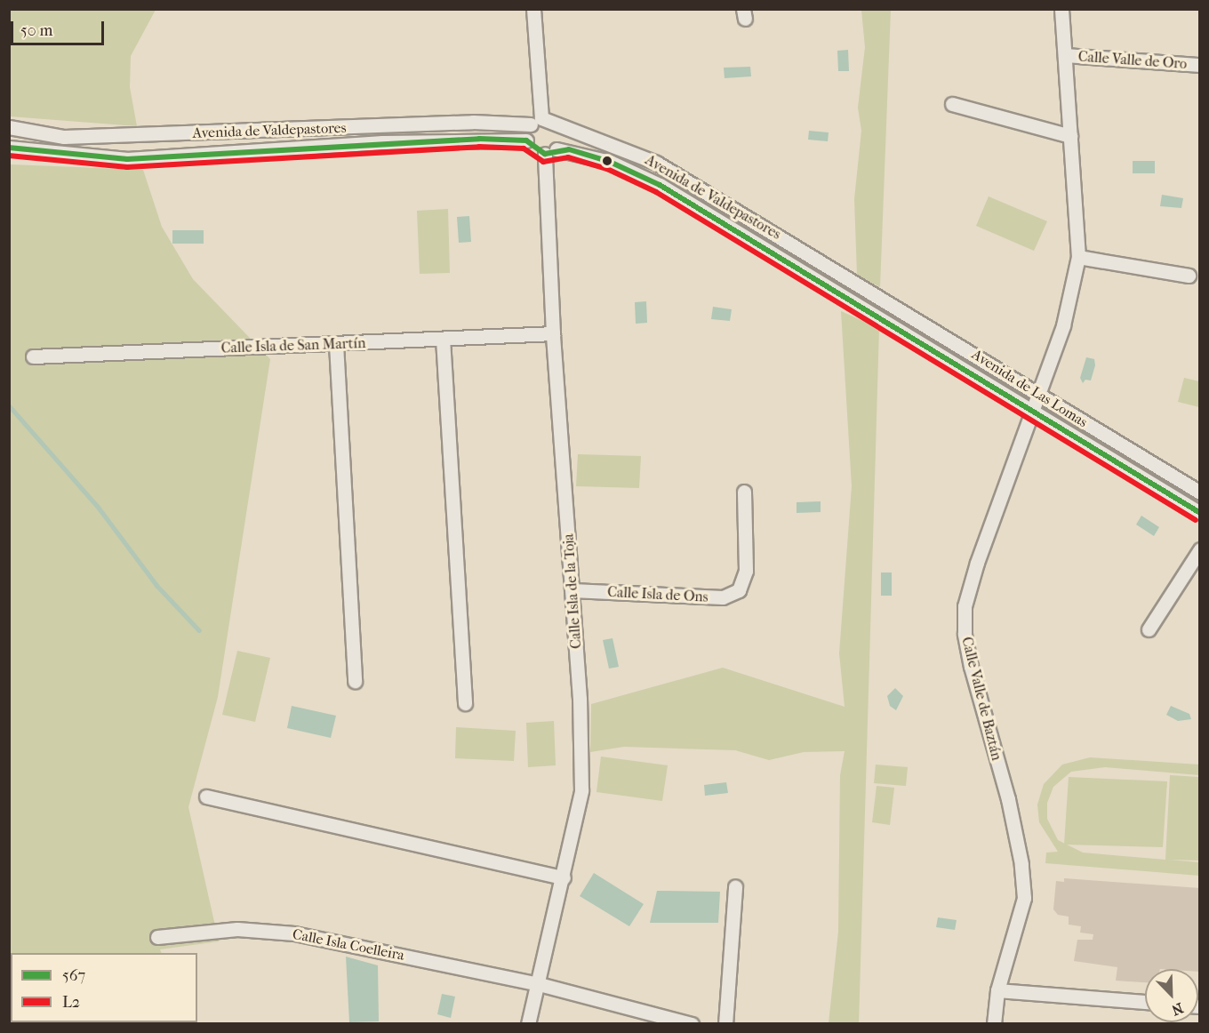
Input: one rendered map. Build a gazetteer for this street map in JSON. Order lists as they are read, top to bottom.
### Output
{
  "streets": {
    "street": [
      "Calle Valle de Oro",
      "Avenida de Valdepastores",
      "Calle Isla de San Martín",
      "Avenida de Las Lomas",
      "Calle Isla de la Toja",
      "Calle Isla de Ons",
      "Calle Valle de Baztán",
      "Calle Isla Coelleira"
    ]
  },
  "crossings": [
    ["Calle Valle de Oro", "Calle Valle de Baztán"],
    ["Avenida de Valdepastores", "Avenida de Las Lomas"],
    ["Avenida de Valdepastores", "Calle Isla de la Toja"],
    ["Calle Isla de San Martín", "Calle Isla de la Toja"],
    ["Avenida de Las Lomas", "Calle Valle de Baztán"],
    ["Calle Isla de la Toja", "Calle Isla de Ons"],
    ["Calle Isla de la Toja", "Calle Isla Coelleira"]
  ],
  "lines": ["transit line 567", "transit line L2"],
  "legend": ["567", "L2"],
  "scale_bar": "50 m",
  "north": "bottom right"
}
